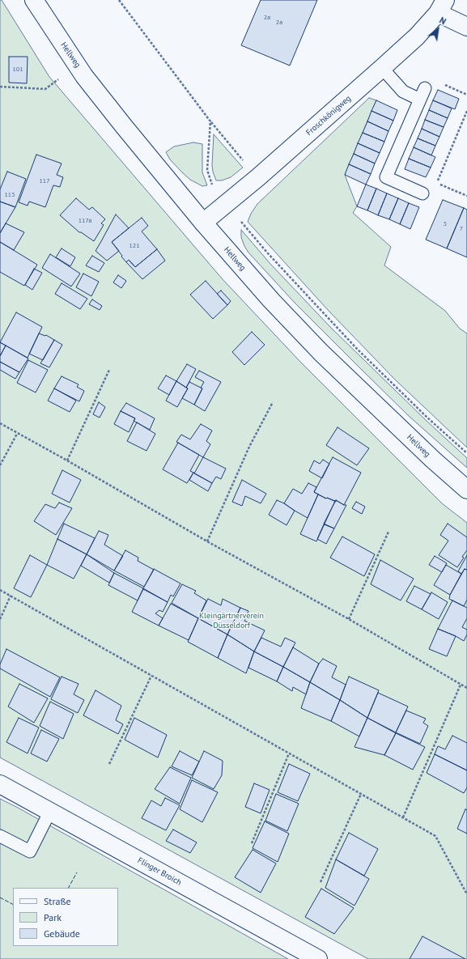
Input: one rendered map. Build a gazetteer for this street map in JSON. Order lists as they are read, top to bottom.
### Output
{
  "streets": {
    "street": ["Hellweg", "Froschkönigweg", "Flinger Broich"]
  },
  "crossings": [
    ["Hellweg", "Froschkönigweg"]
  ],
  "parks": ["Kleingärtnerverein Düsseldorf"],
  "house_numbers": [
    "2a",
    "2a",
    "101",
    "117",
    "115",
    "117a",
    "5",
    "7",
    "121"
  ],
  "legend": ["Straße", "Park", "Gebäude"],
  "north": "top right"
}
